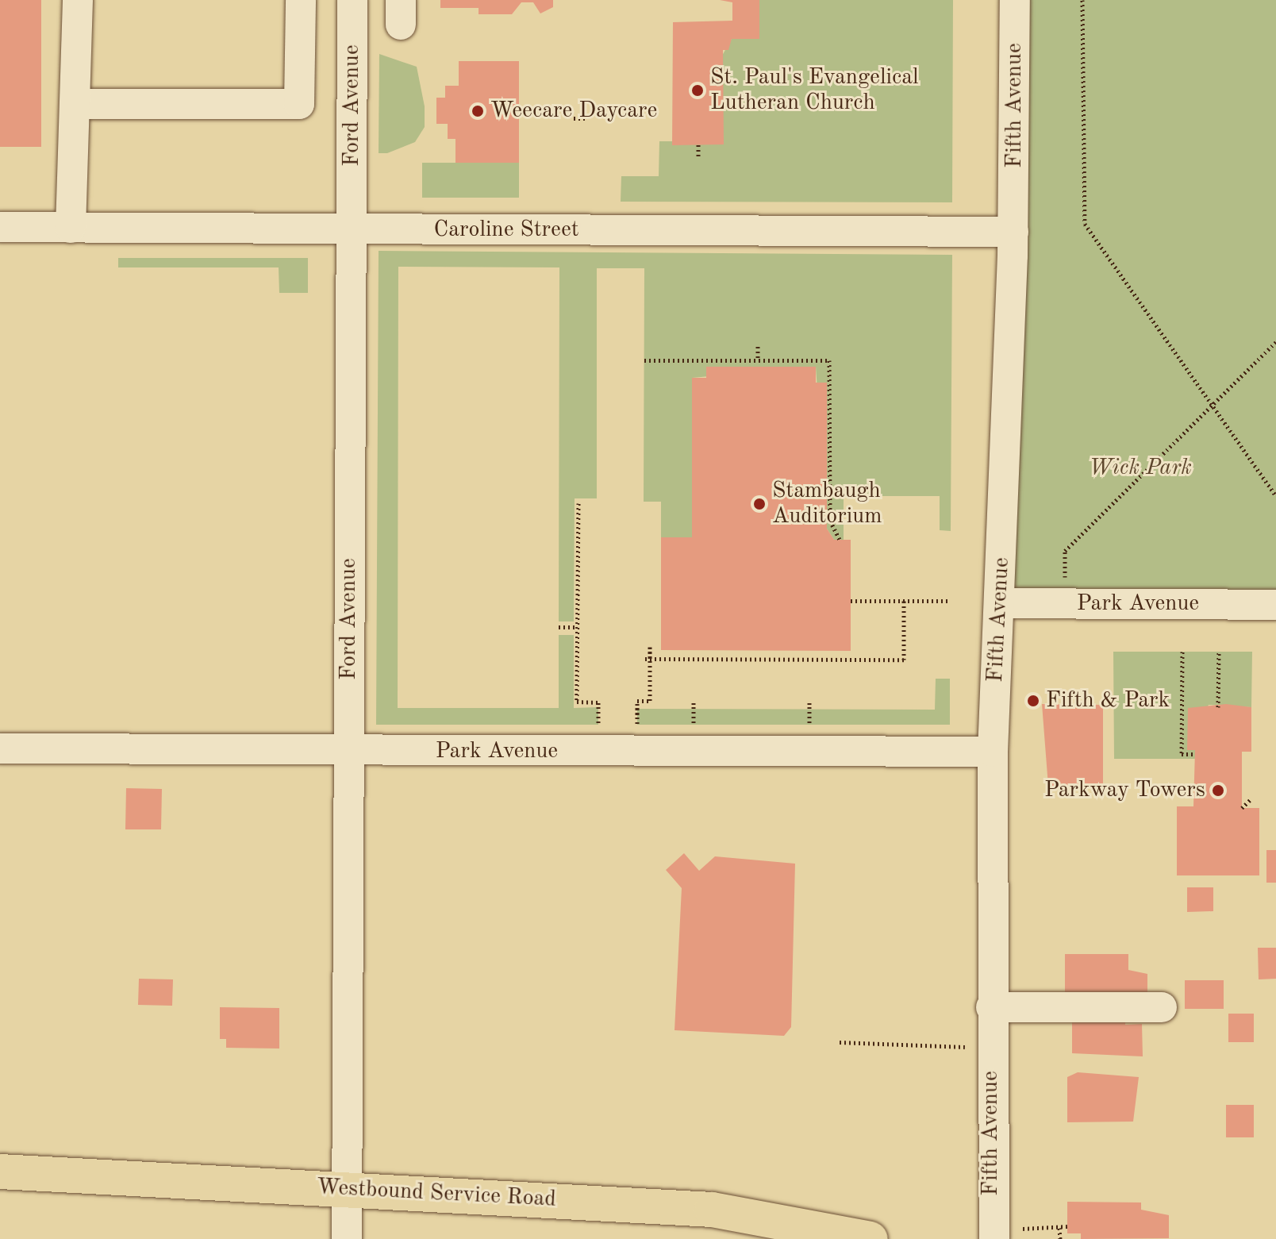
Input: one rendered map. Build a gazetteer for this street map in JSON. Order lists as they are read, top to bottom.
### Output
{
  "streets": {
    "main road": ["Westbound Service Road"],
    "street": [
      "Ford Avenue",
      "Fifth Avenue",
      "Caroline Street",
      "Park Avenue"
    ]
  },
  "crossings": [
    ["Ford Avenue", "Caroline Street"],
    ["Ford Avenue", "Park Avenue"],
    ["Ford Avenue", "Westbound Service Road"],
    ["Fifth Avenue", "Caroline Street"],
    ["Fifth Avenue", "Park Avenue"]
  ],
  "parks": ["Wick Park"],
  "places": [
    "St. Paul's Evangelical Lutheran Church",
    "Weecare Daycare",
    "Stambaugh Auditorium",
    "Fifth & Park",
    "Parkway Towers"
  ]
}
